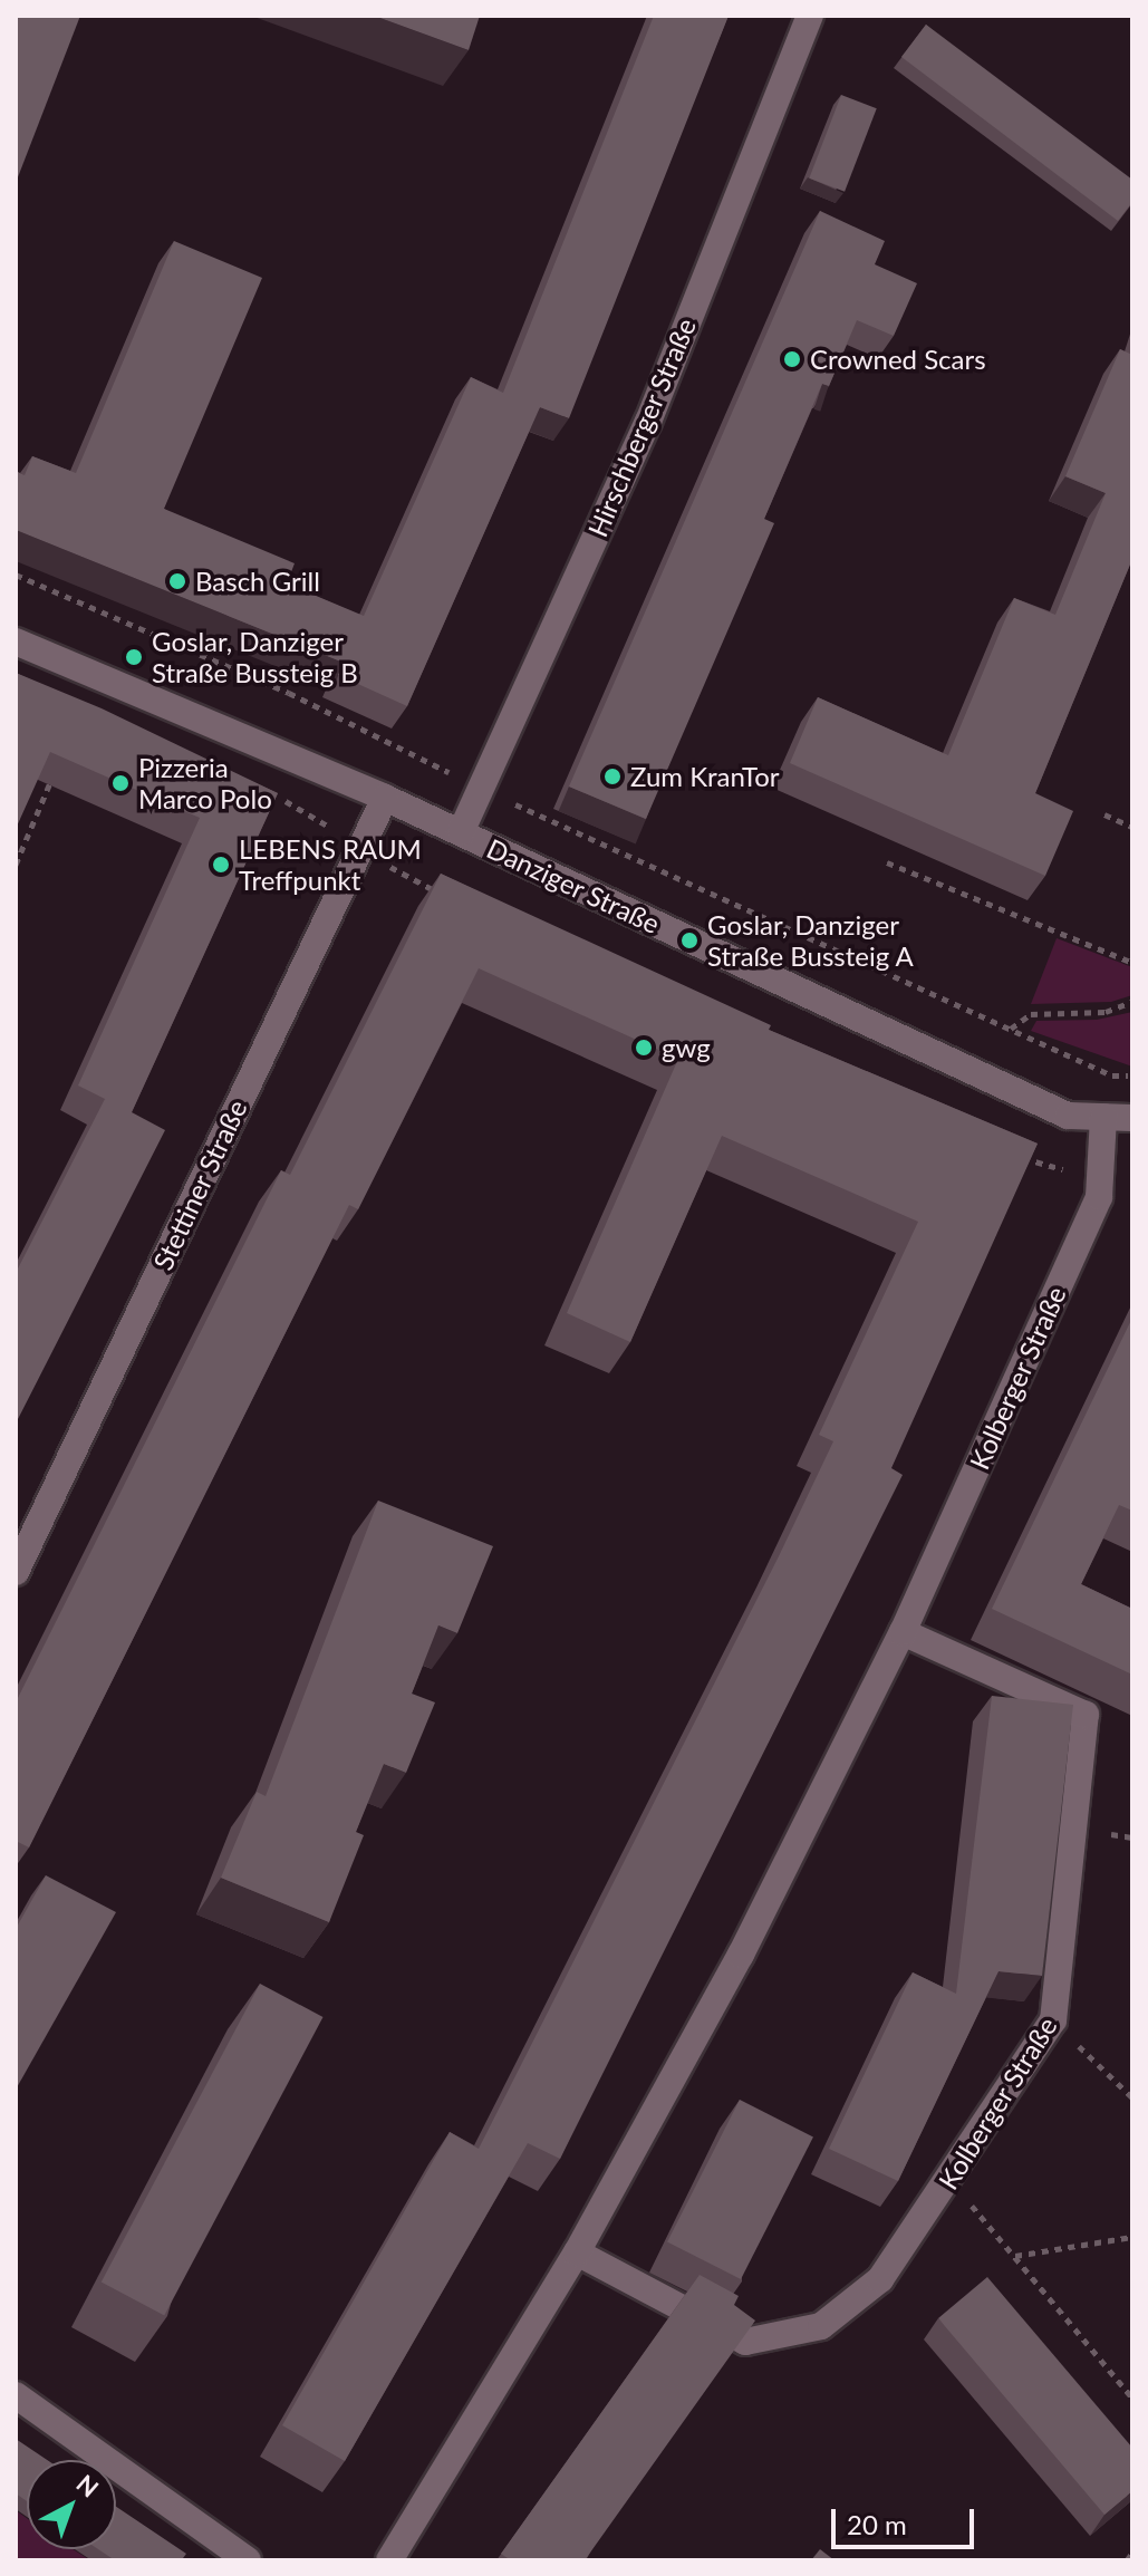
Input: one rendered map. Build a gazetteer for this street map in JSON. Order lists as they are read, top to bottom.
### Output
{
  "streets": {
    "street": [
      "Hirschberger Straße",
      "Danziger Straße",
      "Stettiner Straße",
      "Kolberger Straße"
    ]
  },
  "crossings": [
    ["Hirschberger Straße", "Danziger Straße"],
    ["Danziger Straße", "Stettiner Straße"],
    ["Danziger Straße", "Kolberger Straße"]
  ],
  "places": [
    "Crowned Scars",
    "Basch Grill",
    "Goslar, Danziger Straße Bussteig B",
    "Zum KranTor",
    "Pizzeria Marco Polo",
    "LEBENS RAUM Treffpunkt",
    "Goslar, Danziger Straße Bussteig A",
    "gwg"
  ],
  "scale_bar": "20 m",
  "north": "top right"
}
